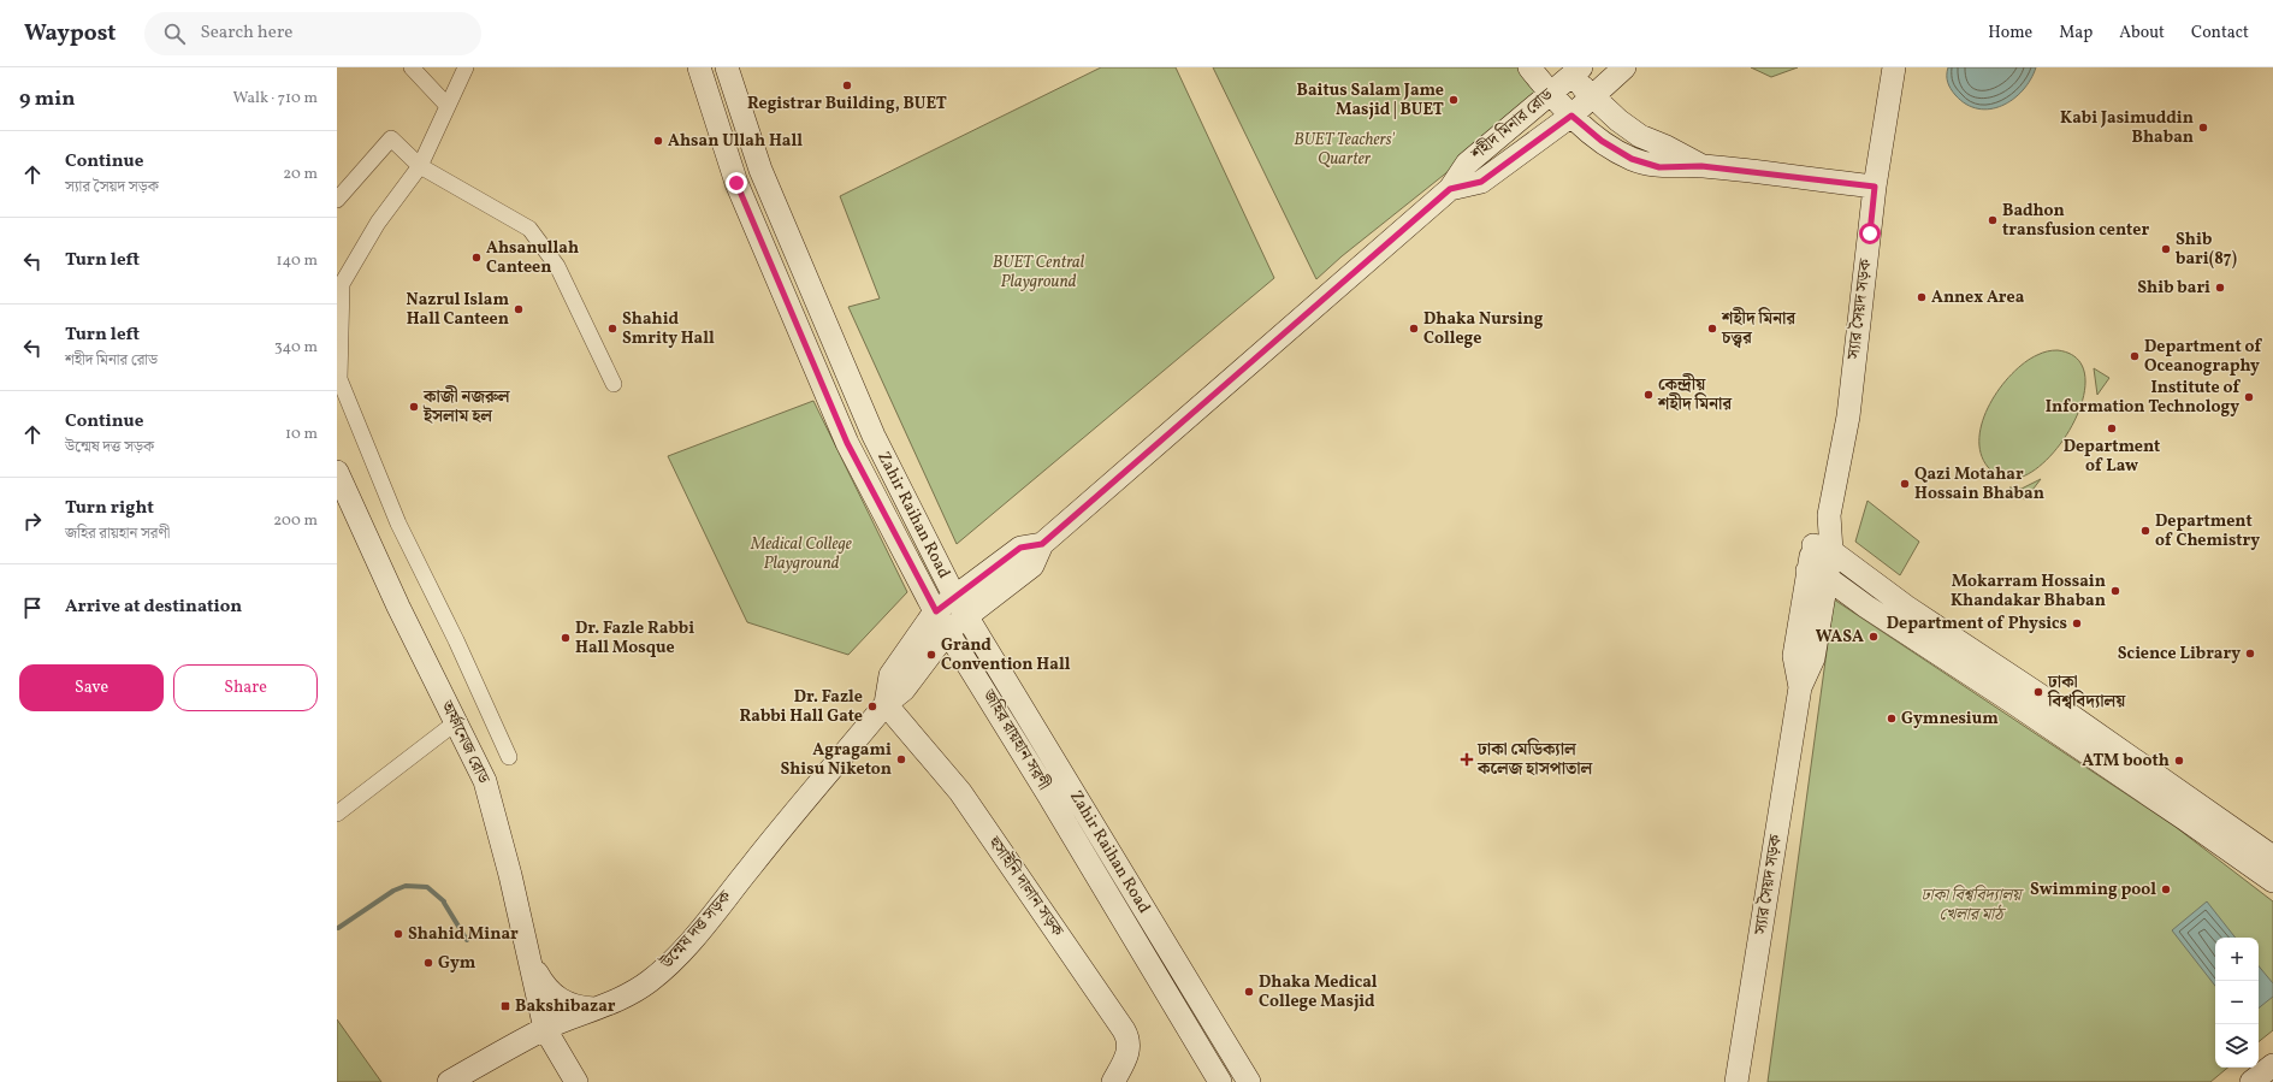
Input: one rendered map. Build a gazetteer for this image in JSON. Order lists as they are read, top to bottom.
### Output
{
  "streets": {
    "main road": [
      "শহীদ মিনার রোড",
      "স্যার সৈয়দ সড়ক",
      "Zahir Raihan Road",
      "জহির রায়হান সরণী",
      "অর্ফানেজ রোড",
      "হুসাইনি দালান সড়ক",
      "উন্মেষ দত্ত সড়ক"
    ]
  },
  "crossings": [
    ["শহীদ মিনার রোড", "Zahir Raihan Road"],
    ["শহীদ মিনার রোড", "উন্মেষ দত্ত সড়ক"],
    ["Zahir Raihan Road", "উন্মেষ দত্ত সড়ক"],
    ["জহির রায়হান সরণী", "উন্মেষ দত্ত সড়ক"],
    ["অর্ফানেজ রোড", "উন্মেষ দত্ত সড়ক"],
    ["হুসাইনি দালান সড়ক", "উন্মেষ দত্ত সড়ক"]
  ],
  "parks": [
    "BUET Teachers' Quarter",
    "BUET Central Playground",
    "Medical College Playground",
    "ঢাকা বিশ্ববিদ্যালয় খেলার মাঠ"
  ],
  "places": {
    "other": [
      "Registrar Building, BUET",
      "Baitus Salam Jame Masjid | BUET",
      "Kabi Jasimuddin Bhaban",
      "Ahsan Ullah Hall",
      "Badhon transfusion center",
      "Shib bari(87)",
      "Ahsanullah Canteen",
      "Shib bari",
      "Annex Area",
      "Nazrul Islam Hall Canteen",
      "Shahid Smrity Hall",
      "Dhaka Nursing College",
      "শহীদ মিনার চত্ত্বর",
      "Department of Oceanography",
      "কেন্দ্রীয় শহীদ মিনার",
      "Institute of Information Technology",
      "কাজী নজরুল ইসলাম হল",
      "Department of Law",
      "Qazi Motahar Hossain Bhaban",
      "Department of Chemistry",
      "Mokarram Hossain Khandakar Bhaban",
      "Department of Physics",
      "WASA",
      "Dr. Fazle Rabbi Hall Mosque",
      "Science Library",
      "Grand Convention Hall",
      "ঢাকা বিশ্ববিদ্যালয়",
      "Dr. Fazle Rabbi Hall Gate",
      "Gymnesium",
      "Agragami Shisu Niketon",
      "ATM booth",
      "Swimming pool",
      "Shahid Minar",
      "Gym",
      "Dhaka Medical College Masjid"
    ],
    "health": ["ঢাকা মেডিক্যাল কলেজ হাসপাতাল"],
    "transit": ["Bakshibazar"]
  },
  "page": {
    "header": "Waypost",
    "search": "Search here",
    "nav": [
      "Home",
      "Map",
      "About",
      "Contact"
    ],
    "heading": ["9 min", "Walk · 710 m"],
    "list": [
      ["Continue", "স্যার সৈয়দ সড়ক", "20 m"],
      ["Turn left", "140 m"],
      ["Turn left", "শহীদ মিনার রোড", "340 m"],
      ["Continue", "উন্মেষ দত্ত সড়ক", "10 m"],
      ["Turn right", "জহির রায়হান সরণী", "200 m"],
      "Arrive at destination"
    ],
    "buttons": ["Save", "Share"],
    "map_buttons": ["+", "−"]
  }
}
